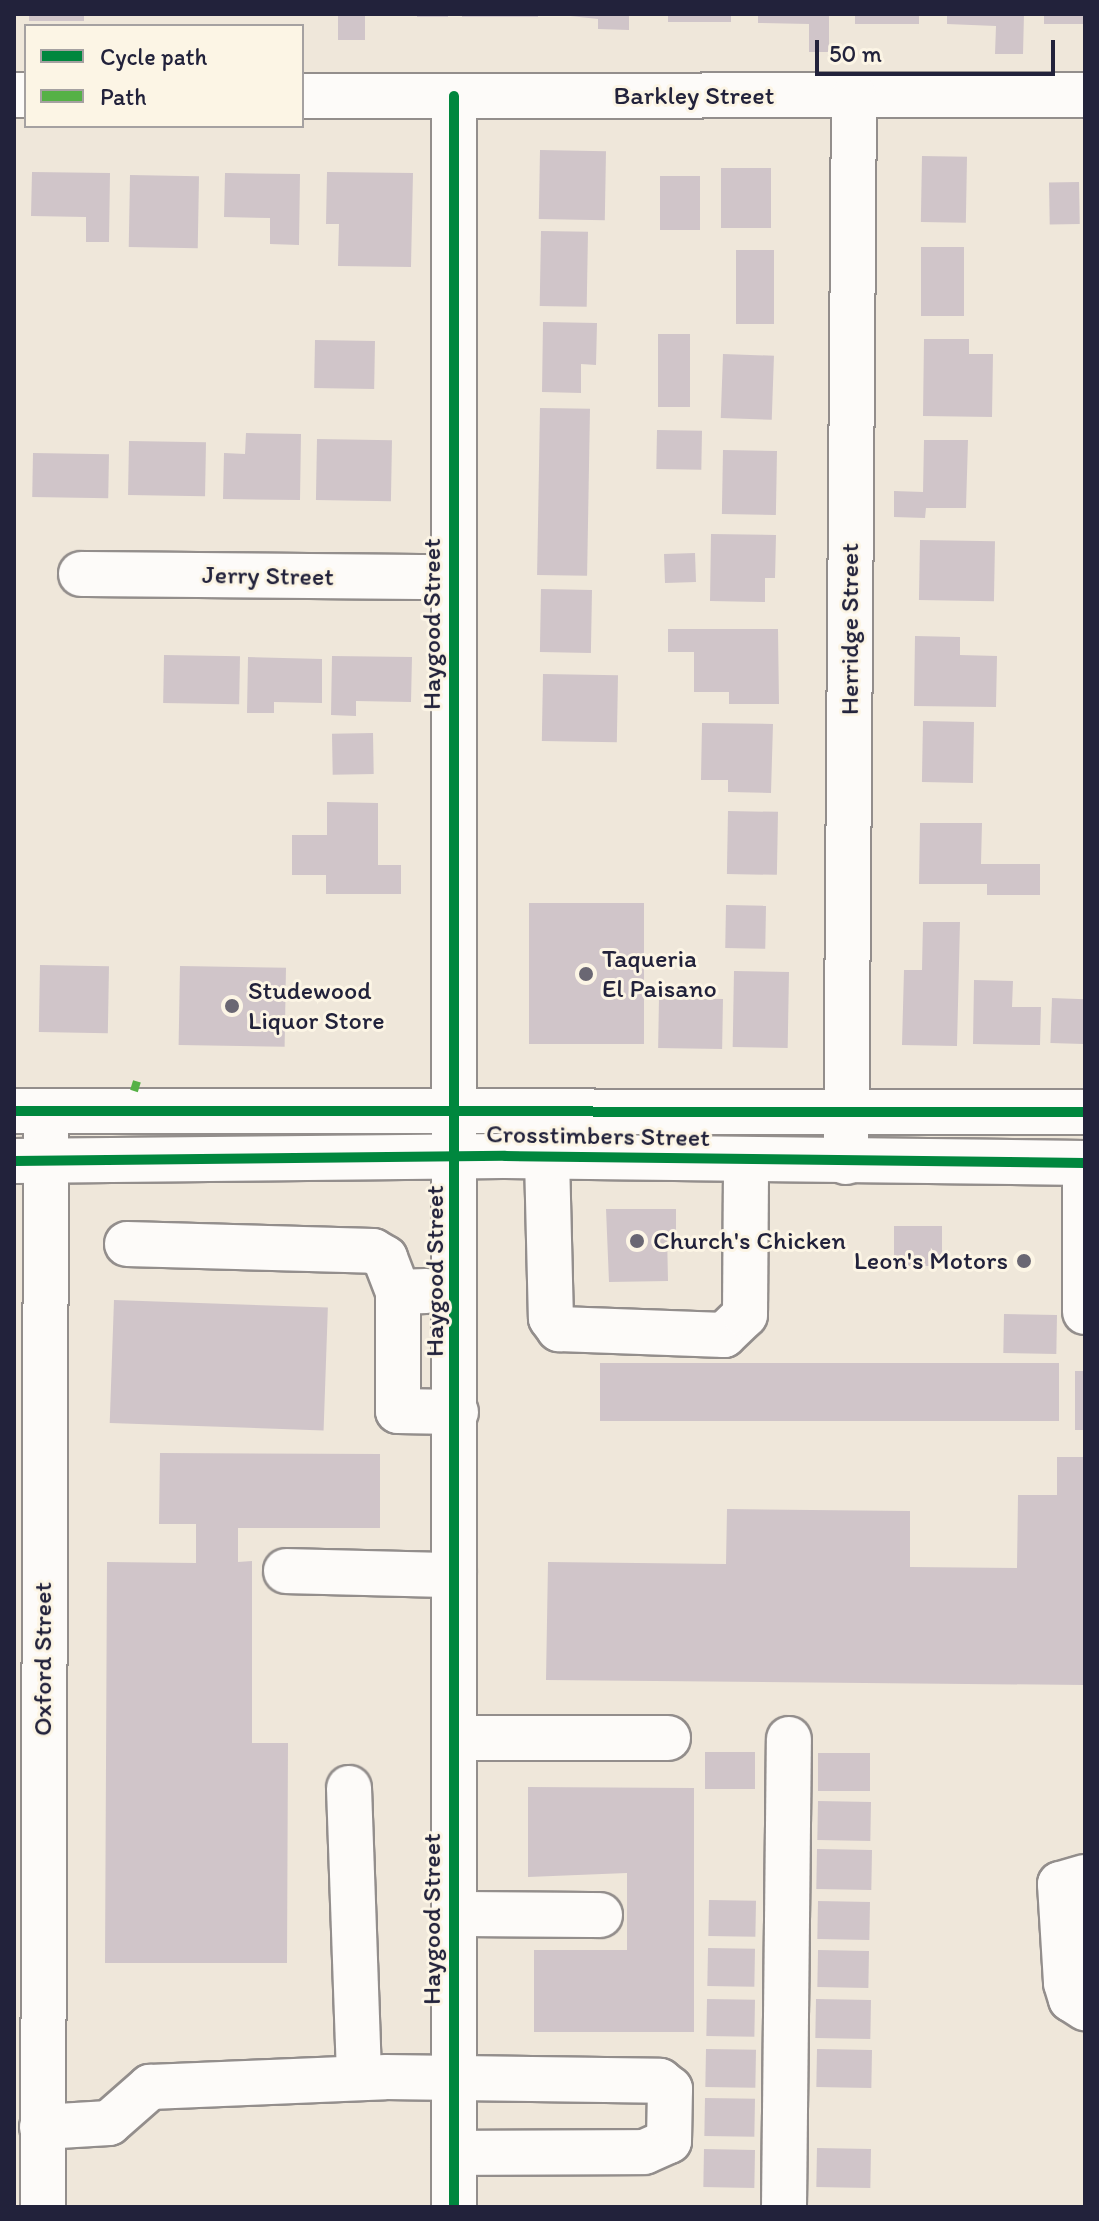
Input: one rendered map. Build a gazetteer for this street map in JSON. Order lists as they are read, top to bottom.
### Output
{
  "streets": {
    "street": [
      "Barkley Street",
      "Jerry Street",
      "Haygood Street",
      "Herridge Street",
      "Crosstimbers Street",
      "Oxford Street"
    ]
  },
  "crossings": [
    ["Barkley Street", "Haygood Street"],
    ["Barkley Street", "Herridge Street"],
    ["Jerry Street", "Haygood Street"],
    ["Haygood Street", "Crosstimbers Street"],
    ["Herridge Street", "Crosstimbers Street"],
    ["Crosstimbers Street", "Oxford Street"]
  ],
  "places": [
    "Taqueria El Paisano",
    "Studewood Liquor Store",
    "Church's Chicken",
    "Leon's Motors"
  ],
  "legend": ["Cycle path", "Path"],
  "scale_bar": "50 m"
}
